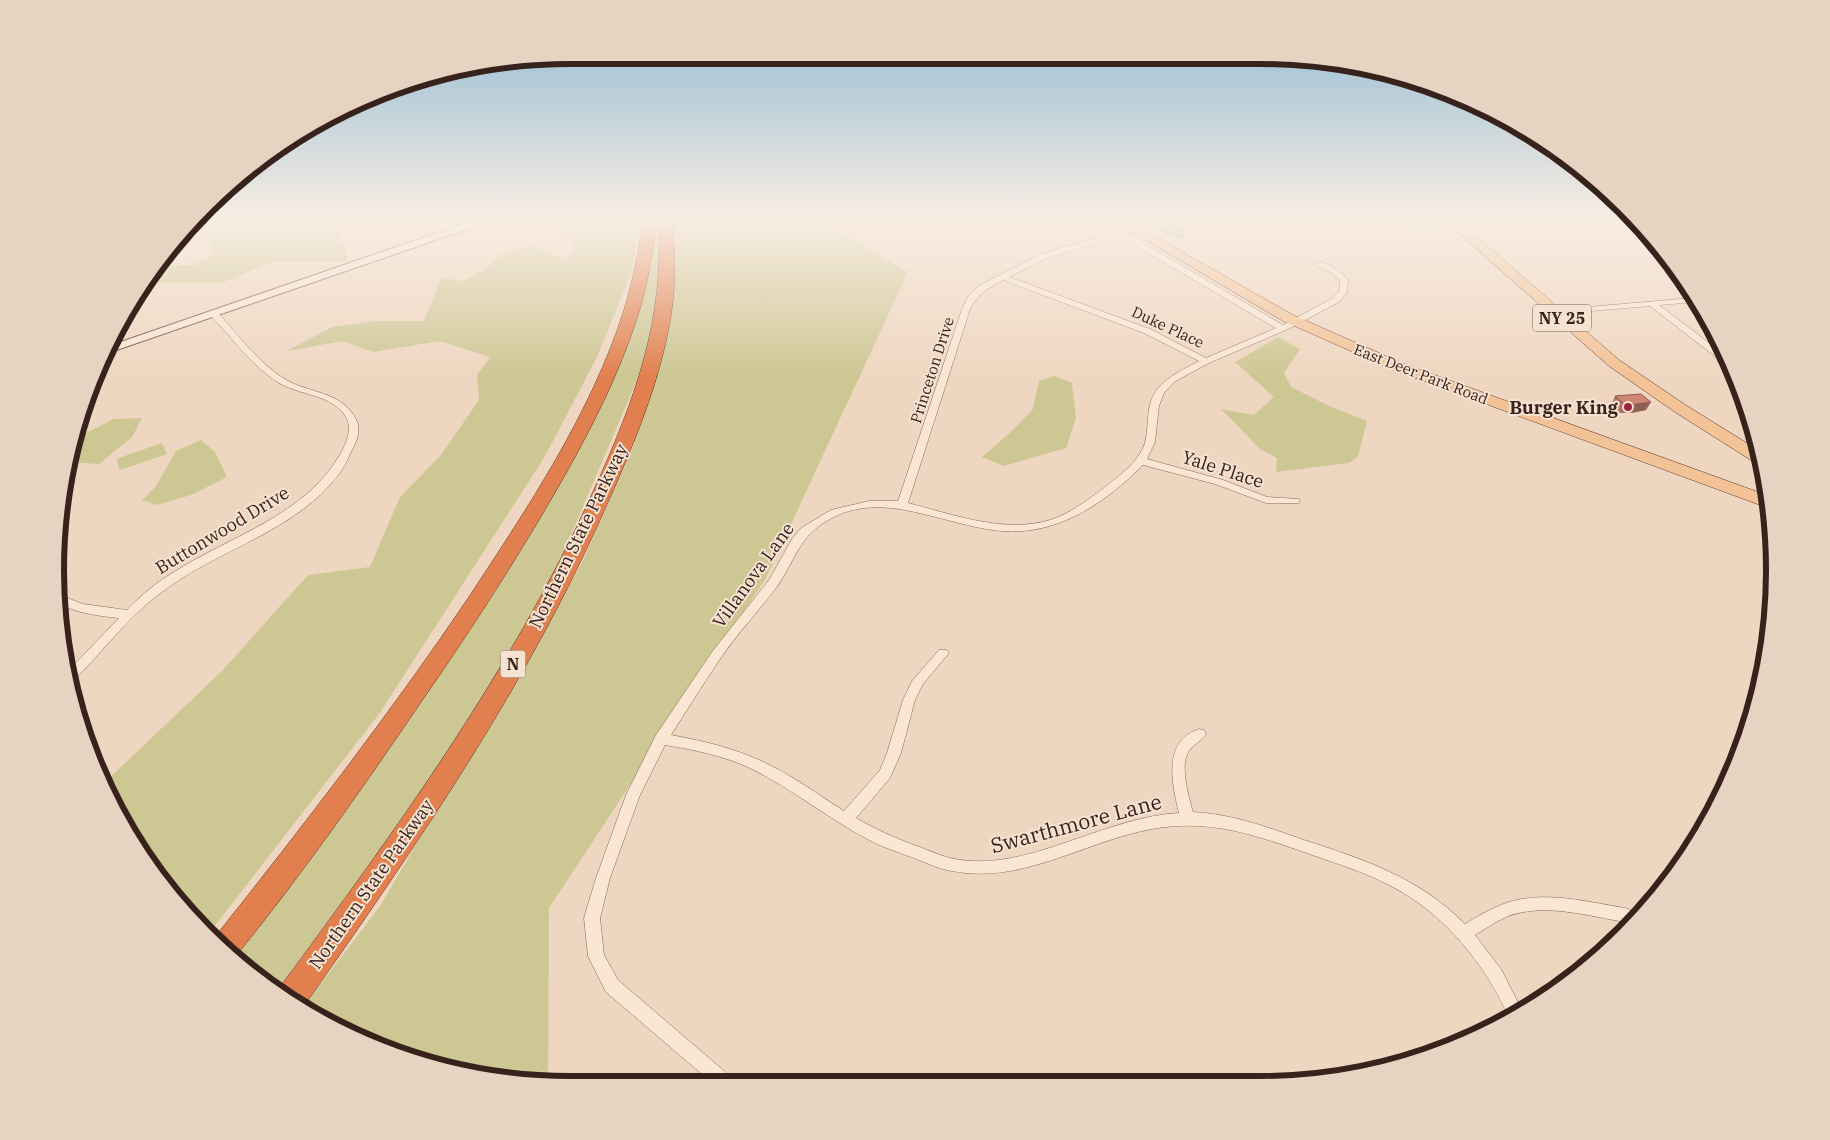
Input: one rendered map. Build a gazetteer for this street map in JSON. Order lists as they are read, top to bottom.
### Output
{
  "streets": {
    "highway": ["Northern State Parkway", "N"],
    "main road": ["NY 25", "East Deer Park Road"],
    "street": [
      "Duke Place",
      "Princeton Drive",
      "Yale Place",
      "Buttonwood Drive",
      "Villanova Lane",
      "Swarthmore Lane"
    ]
  },
  "crossings": [
    ["Duke Place", "Princeton Drive"],
    ["Duke Place", "Villanova Lane"],
    ["Princeton Drive", "Villanova Lane"],
    ["East Deer Park Road", "Villanova Lane"],
    ["Yale Place", "Villanova Lane"],
    ["Villanova Lane", "Swarthmore Lane"]
  ],
  "places": ["Burger King"]
}
